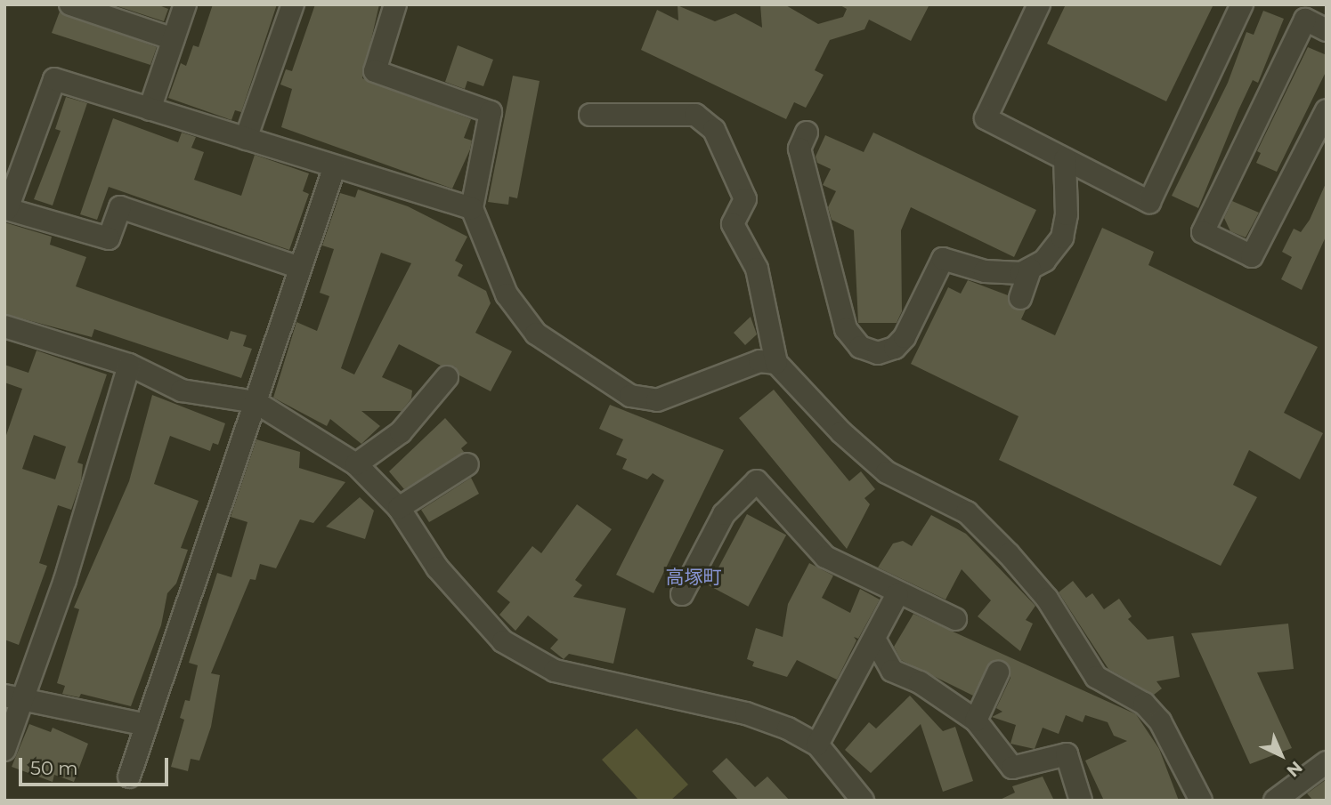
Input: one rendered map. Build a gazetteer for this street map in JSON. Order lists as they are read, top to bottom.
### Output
{
  "districts": ["高塚町"],
  "scale_bar": "50 m",
  "north": "bottom right"
}
